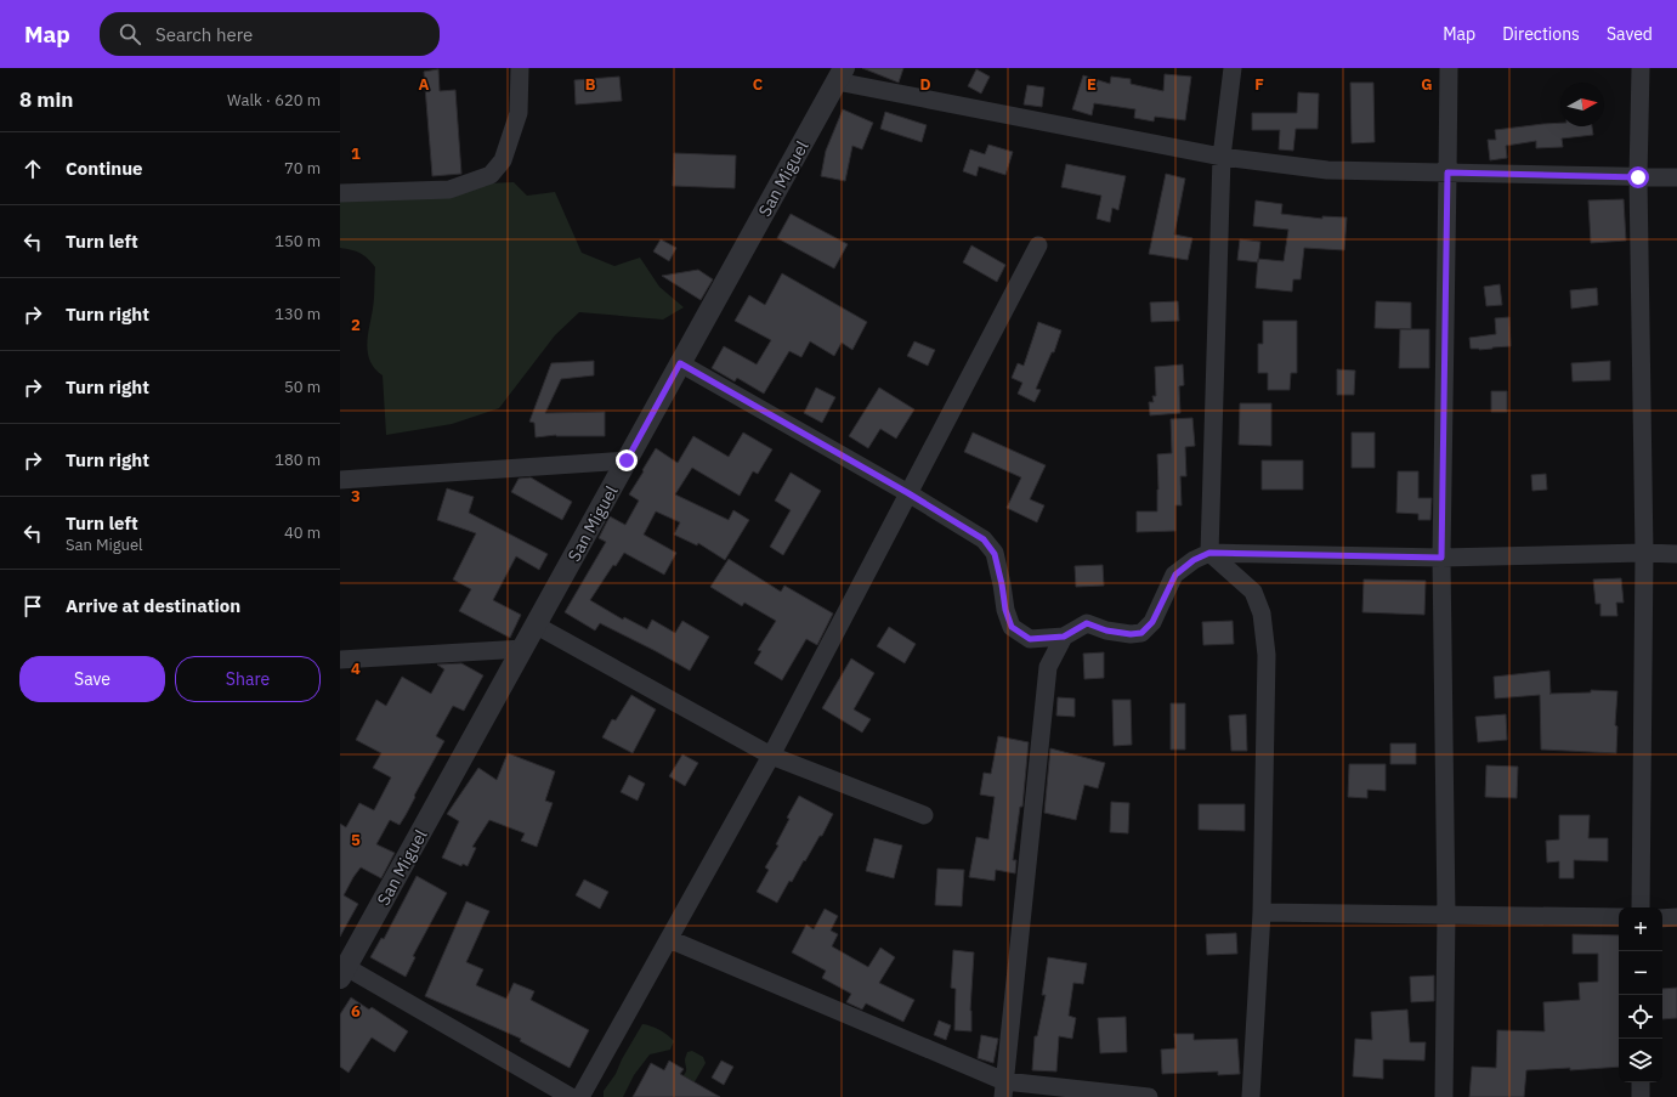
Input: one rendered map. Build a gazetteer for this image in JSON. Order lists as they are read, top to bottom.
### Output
{
  "streets": {
    "street": ["San Miguel"]
  },
  "north": "right",
  "page": {
    "header": "Map",
    "search": "Search here",
    "nav": ["Map", "Directions", "Saved"],
    "heading": ["8 min", "Walk · 620 m"],
    "list": [
      ["Continue", "70 m"],
      ["Turn left", "150 m"],
      ["Turn right", "130 m"],
      ["Turn right", "50 m"],
      ["Turn right", "180 m"],
      ["Turn left", "San Miguel", "40 m"],
      "Arrive at destination"
    ],
    "buttons": ["Save", "Share"],
    "map_buttons": ["+", "−"]
  },
  "grid": {
    "columns": [
      "A",
      "B",
      "C",
      "D",
      "E",
      "F",
      "G"
    ],
    "rows": [
      "1",
      "2",
      "3",
      "4",
      "5",
      "6"
    ]
  }
}
